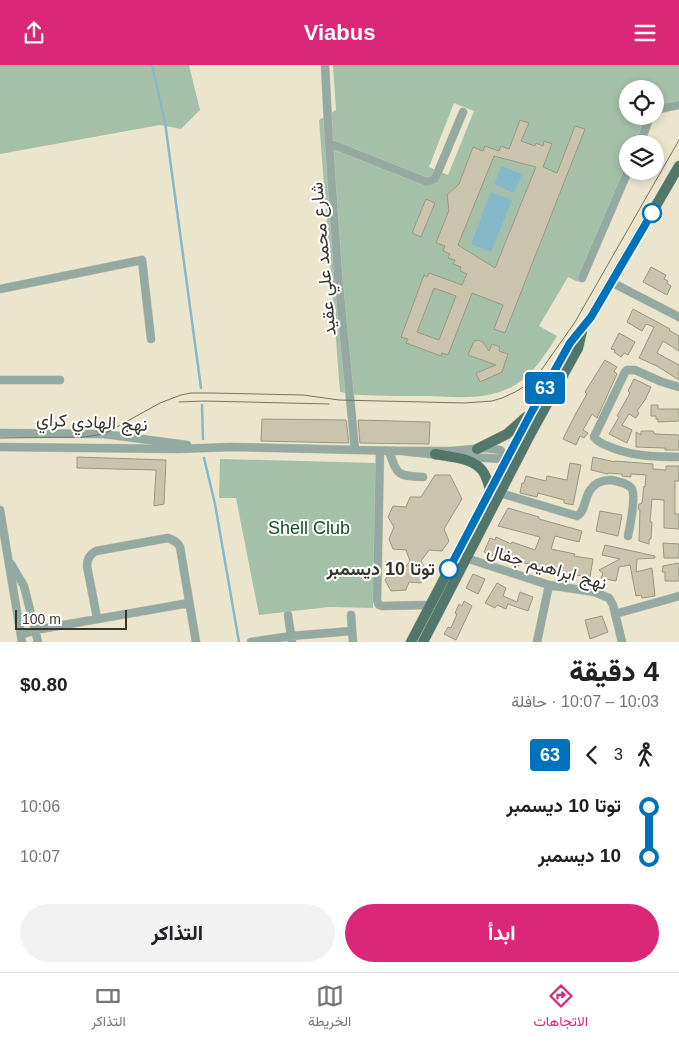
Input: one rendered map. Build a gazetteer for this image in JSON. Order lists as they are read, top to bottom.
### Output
{
  "streets": {
    "street": ["شارع محمد علي عقيد", "نهج الهادي كراي", "نهج ابراهيم جفال"]
  },
  "crossings": [
    ["شارع محمد علي عقيد", "نهج الهادي كراي"]
  ],
  "parks": ["Shell Club"],
  "places": ["توتا 10 ديسمبر"],
  "lines": ["bus line 63"],
  "scale_bar": "100 m",
  "page": {
    "header": "Viabus",
    "on_map": "63",
    "scale": "100 m",
    "heading": ["4 دقيقة", "10:03 – 10:07 · حافلة", "$0.80"],
    "legs": ["3", "63"],
    "list": [
      {
        "name": "توتا 10 ديسمبر",
        "value": "10:06"
      },
      {
        "name": "10 ديسمبر",
        "value": "10:07"
      }
    ],
    "buttons": ["ابدأ", "التذاكر"],
    "tabs": ["الاتجاهات", "الخريطة", "التذاكر"]
  }
}
